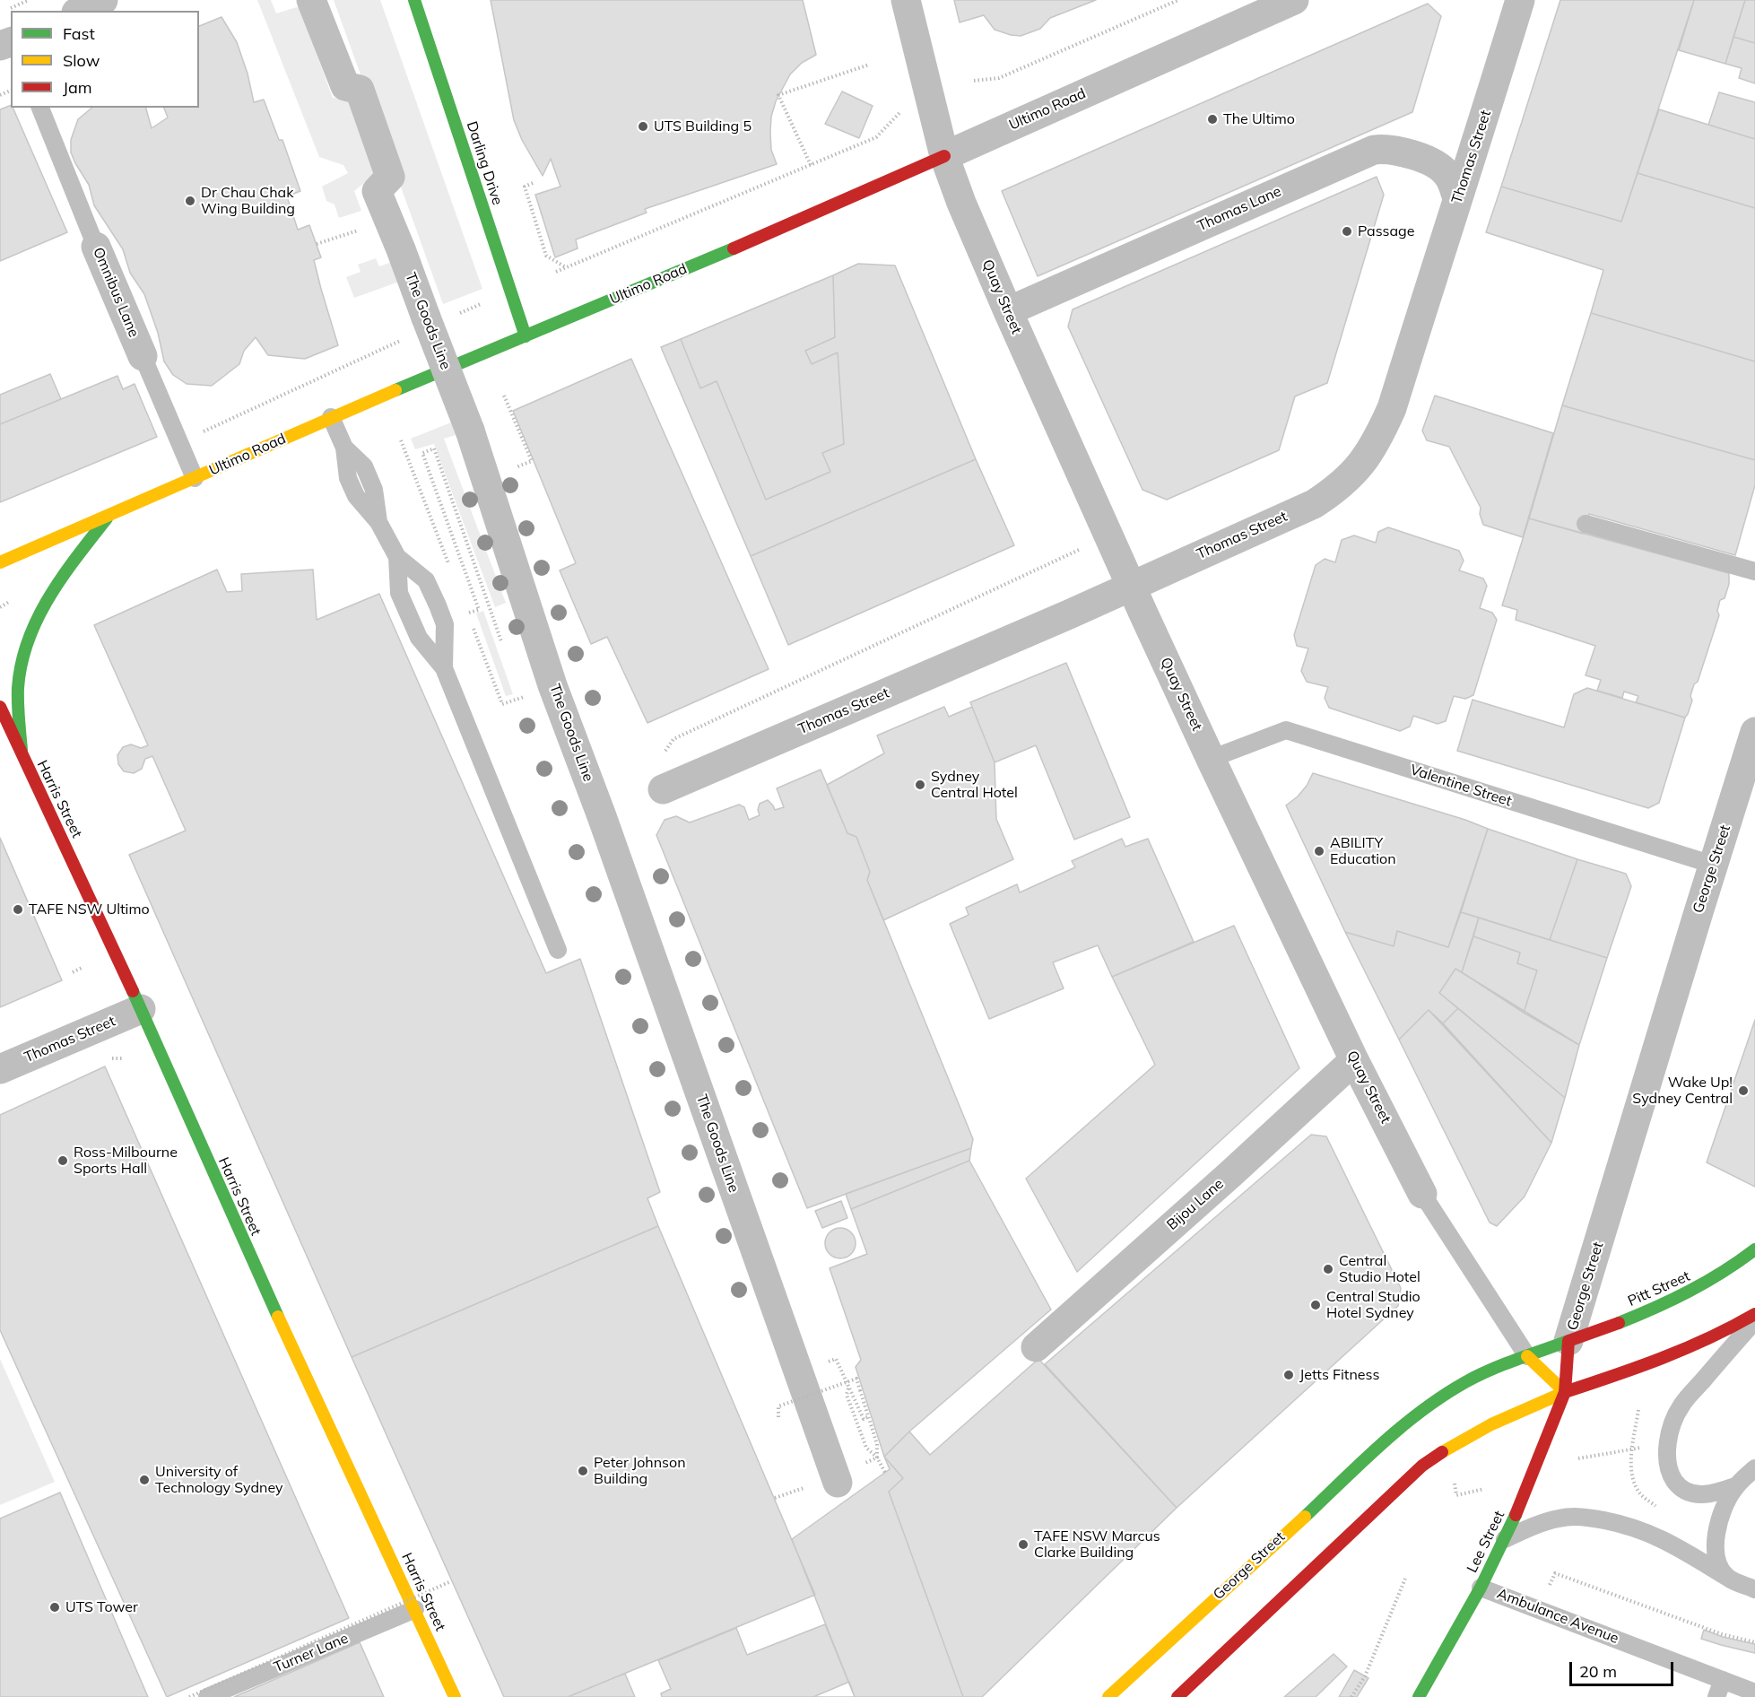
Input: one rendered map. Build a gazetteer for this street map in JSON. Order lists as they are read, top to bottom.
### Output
{
  "streets": {
    "main road": [
      "Ultimo Road",
      "Darling Drive",
      "Harris Street",
      "George Street",
      "Pitt Street",
      "Lee Street"
    ],
    "street": [
      "Thomas Street",
      "Thomas Lane",
      "Omnibus Lane",
      "Quay Street",
      "The Goods Line",
      "Bijou Lane"
    ],
    "lane": ["Valentine Street", "Ambulance Avenue", "Turner Lane"]
  },
  "crossings": [
    ["Ultimo Road", "Darling Drive"],
    ["Ultimo Road", "Omnibus Lane"],
    ["Ultimo Road", "Quay Street"],
    ["Thomas Street", "Thomas Lane"],
    ["Thomas Street", "Quay Street"],
    ["Thomas Street", "Harris Street"],
    ["Thomas Lane", "Quay Street"],
    ["Quay Street", "Valentine Street"],
    ["Quay Street", "George Street"],
    ["Quay Street", "Bijou Lane"],
    ["Valentine Street", "George Street"],
    ["Harris Street", "Turner Lane"],
    ["George Street", "Pitt Street"],
    ["George Street", "Lee Street"],
    ["Pitt Street", "Lee Street"],
    ["Lee Street", "Ambulance Avenue"]
  ],
  "places": [
    "The Ultimo",
    "UTS Building 5",
    "Dr Chau Chak Wing Building",
    "Passage",
    "Sydney Central Hotel",
    "ABILITY Education",
    "TAFE NSW Ultimo",
    "Wake Up! Sydney Central",
    "Ross-Milbourne Sports Hall",
    "Central Studio Hotel",
    "Central Studio Hotel Sydney",
    "Jetts Fitness",
    "Peter Johnson Building",
    "University of Technology Sydney",
    "TAFE NSW Marcus Clarke Building",
    "UTS Tower"
  ],
  "legend": ["Fast", "Slow", "Jam"],
  "scale_bar": "20 m"
}
